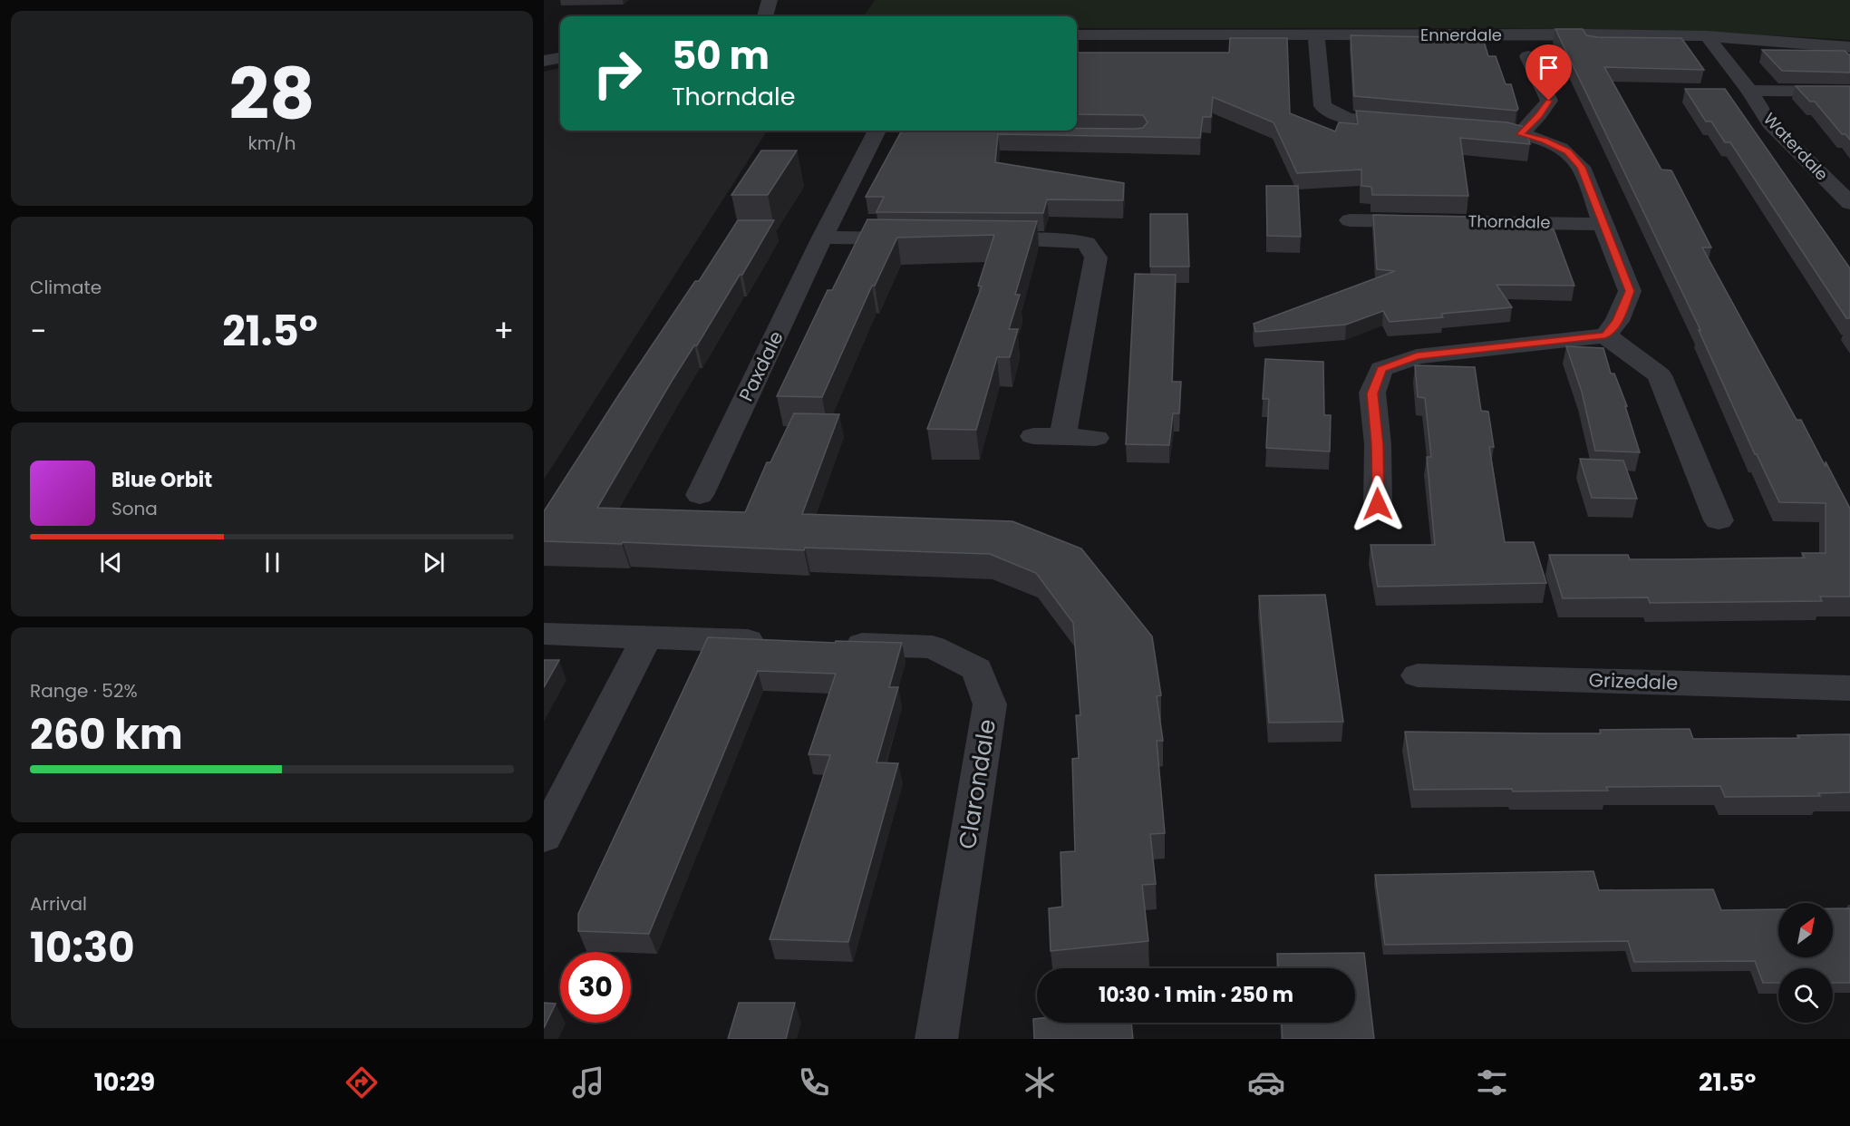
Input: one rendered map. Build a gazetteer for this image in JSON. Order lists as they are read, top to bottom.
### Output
{
  "streets": {
    "street": [
      "Ennerdale",
      "Waterdale",
      "Thorndale",
      "Paxdale",
      "Grizedale",
      "Clarondale"
    ]
  },
  "crossings": [
    ["Ennerdale", "Waterdale"]
  ],
  "north": "top right",
  "page": {
    "tile": [
      ["28", "km/h"],
      "Climate",
      ["Range · 52%", "260 km"],
      ["Arrival", "10:30"]
    ],
    "turn": ["50 m", "Thorndale"],
    "heat": ["−", "21.5°", "+"],
    "song": ["Blue Orbit", "Sona"],
    "limit": "30",
    "trip": "10:30 · 1 min · 250 m",
    "tabs": ["10:29", "21.5°"]
  }
}
